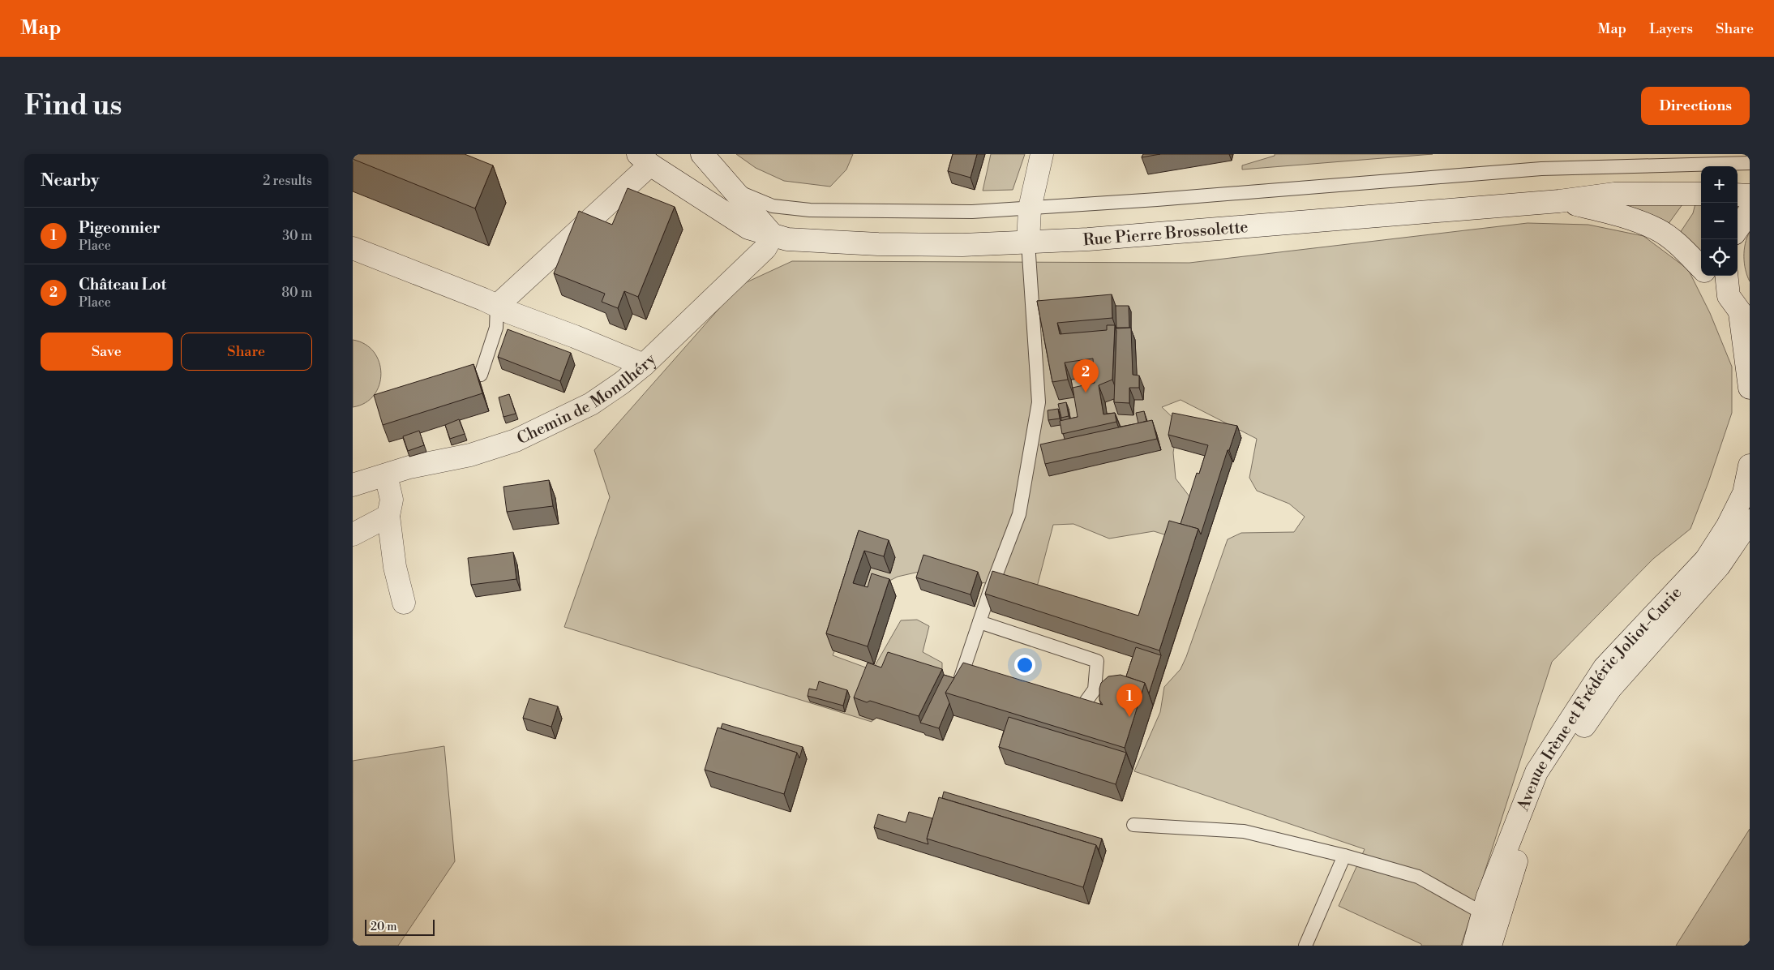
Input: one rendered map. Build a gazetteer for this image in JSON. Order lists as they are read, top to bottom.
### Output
{
  "streets": {
    "main road": ["Rue Pierre Brossolette", "Chemin de Montlhéry", "Avenue Irène et Frédéric Joliot-Curie"]
  },
  "crossings": [
    ["Rue Pierre Brossolette", "Chemin de Montlhéry"]
  ],
  "scale_bar": "20 m",
  "page": {
    "header": "Map",
    "nav": ["Map", "Layers", "Share"],
    "buttons": [
      "Directions",
      ["Save", "Share"]
    ],
    "title": "Find us",
    "heading": ["Nearby", "2 results"],
    "map_buttons": ["+", "−"],
    "list": [
      {
        "mark": "1",
        "name": "Pigeonnier",
        "note": "Place",
        "value": "30 m"
      },
      {
        "mark": "2",
        "name": "Château Lot",
        "note": "Place",
        "value": "80 m"
      }
    ],
    "pins": ["2", "1"],
    "scale": "20 m"
  }
}
